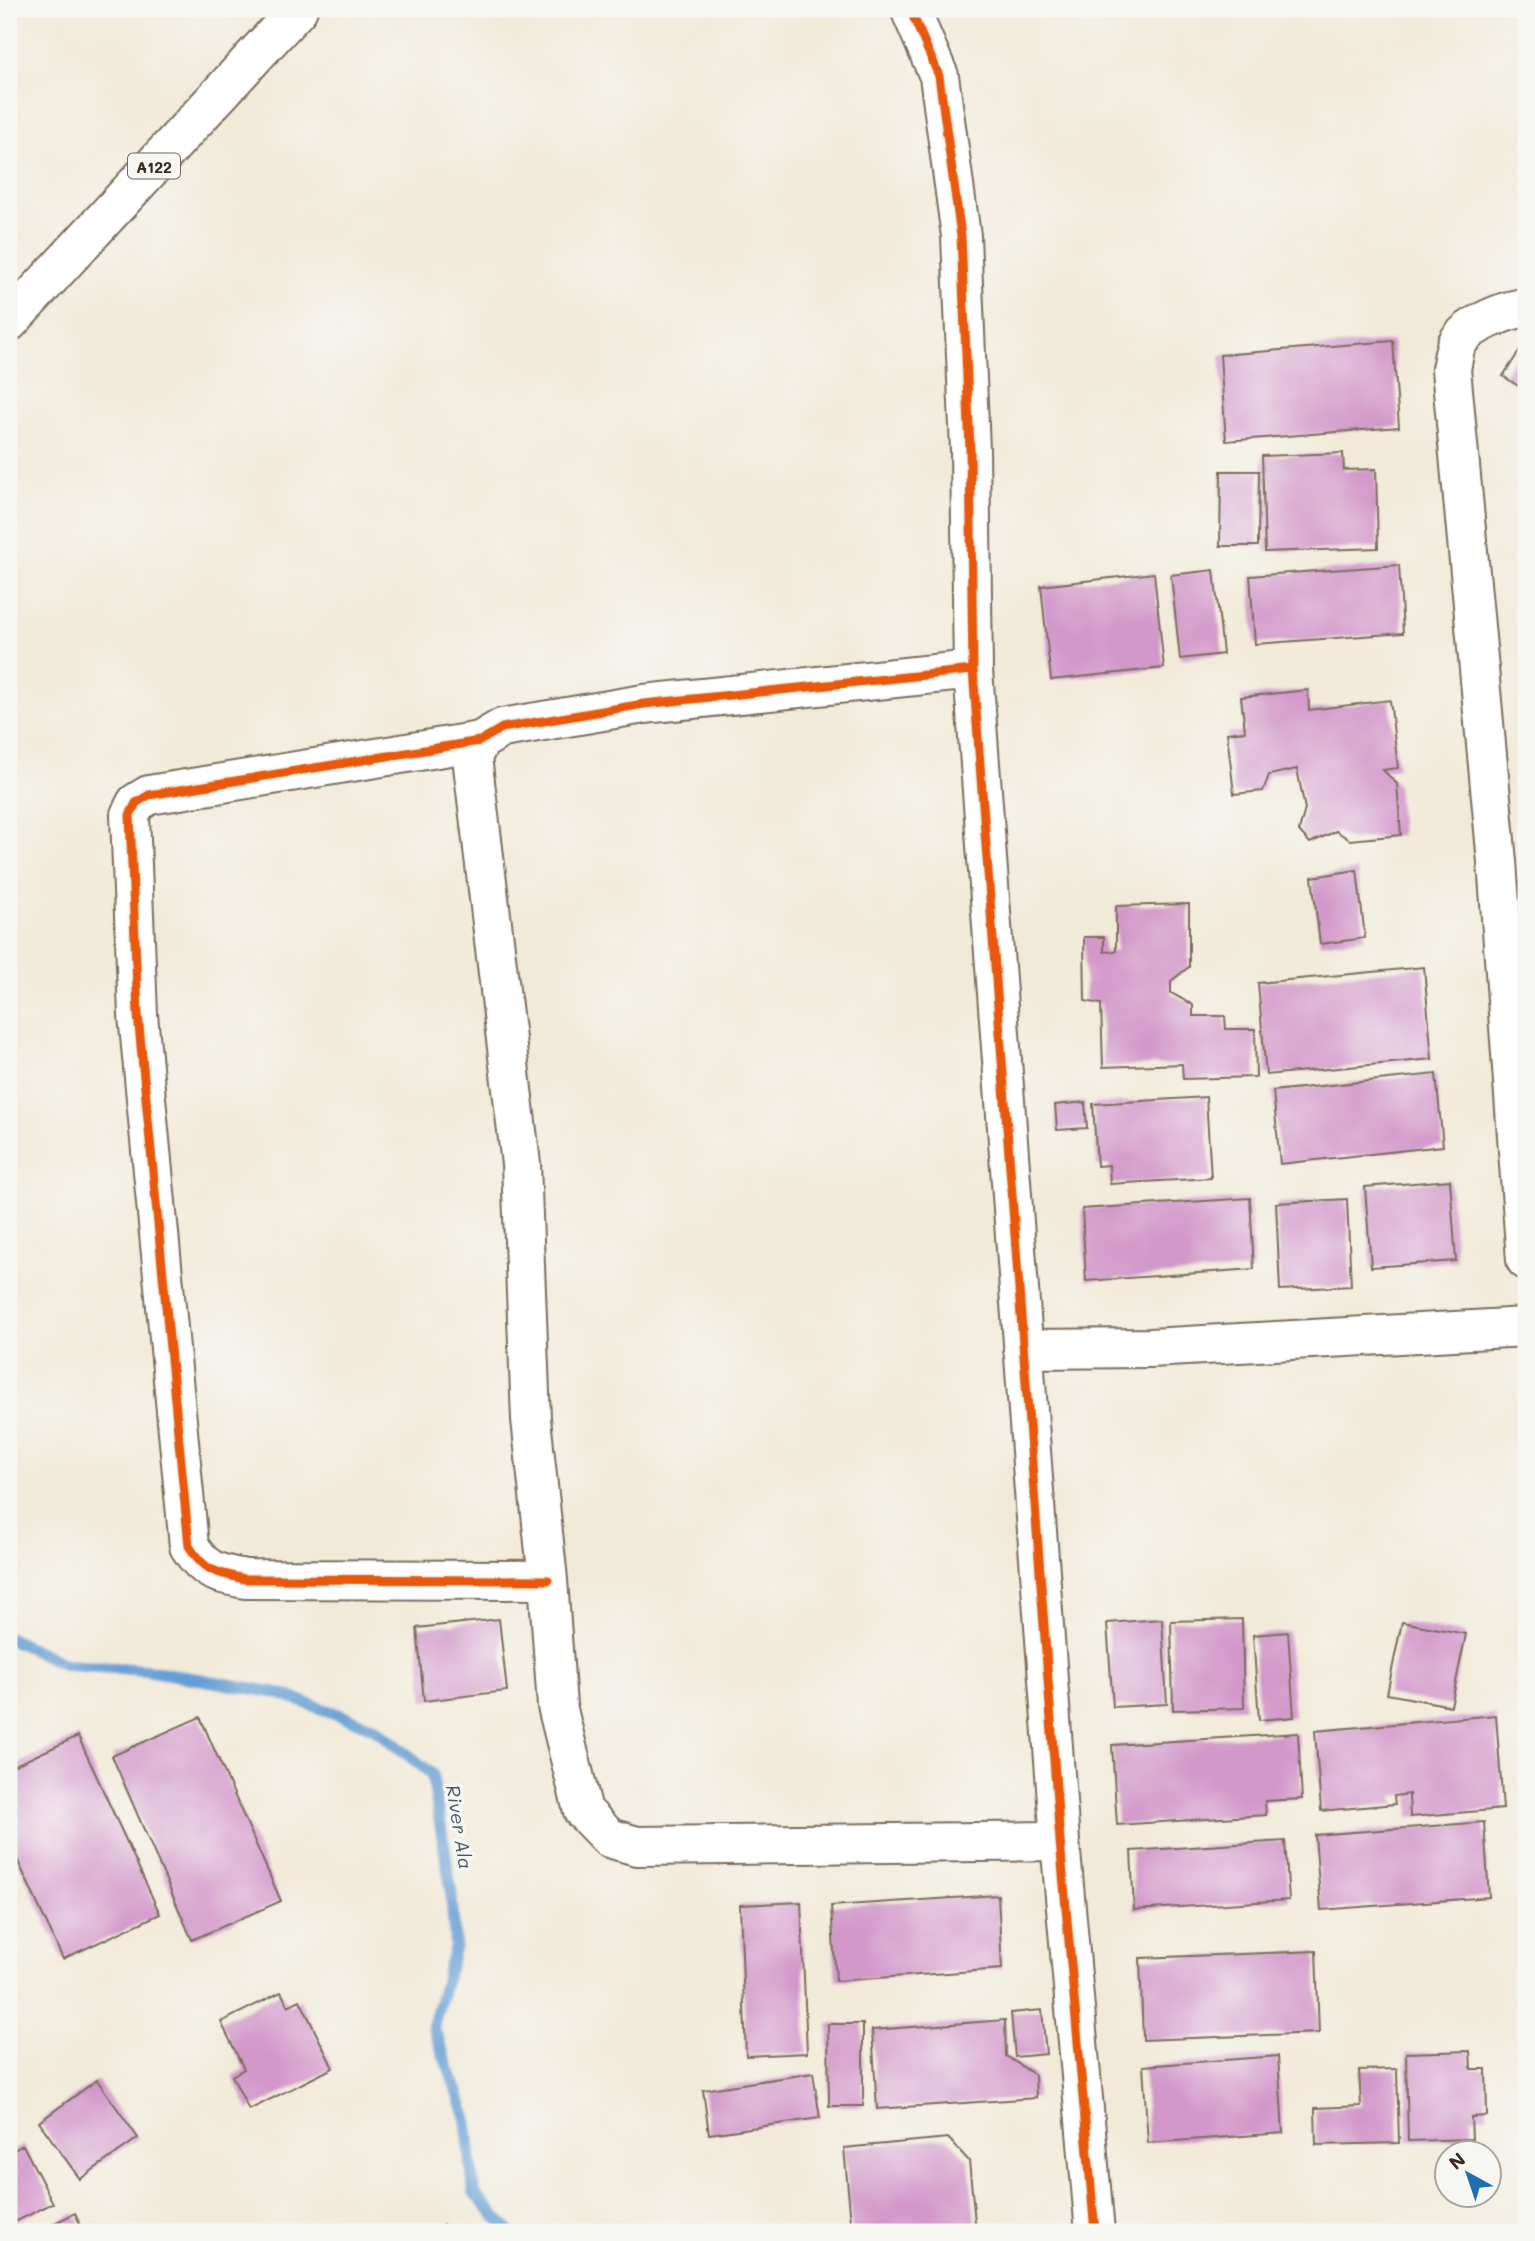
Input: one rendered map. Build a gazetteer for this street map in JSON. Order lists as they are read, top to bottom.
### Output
{
  "streets": {
    "main road": ["A122"]
  },
  "water": ["River Ala"],
  "north": "top left"
}
